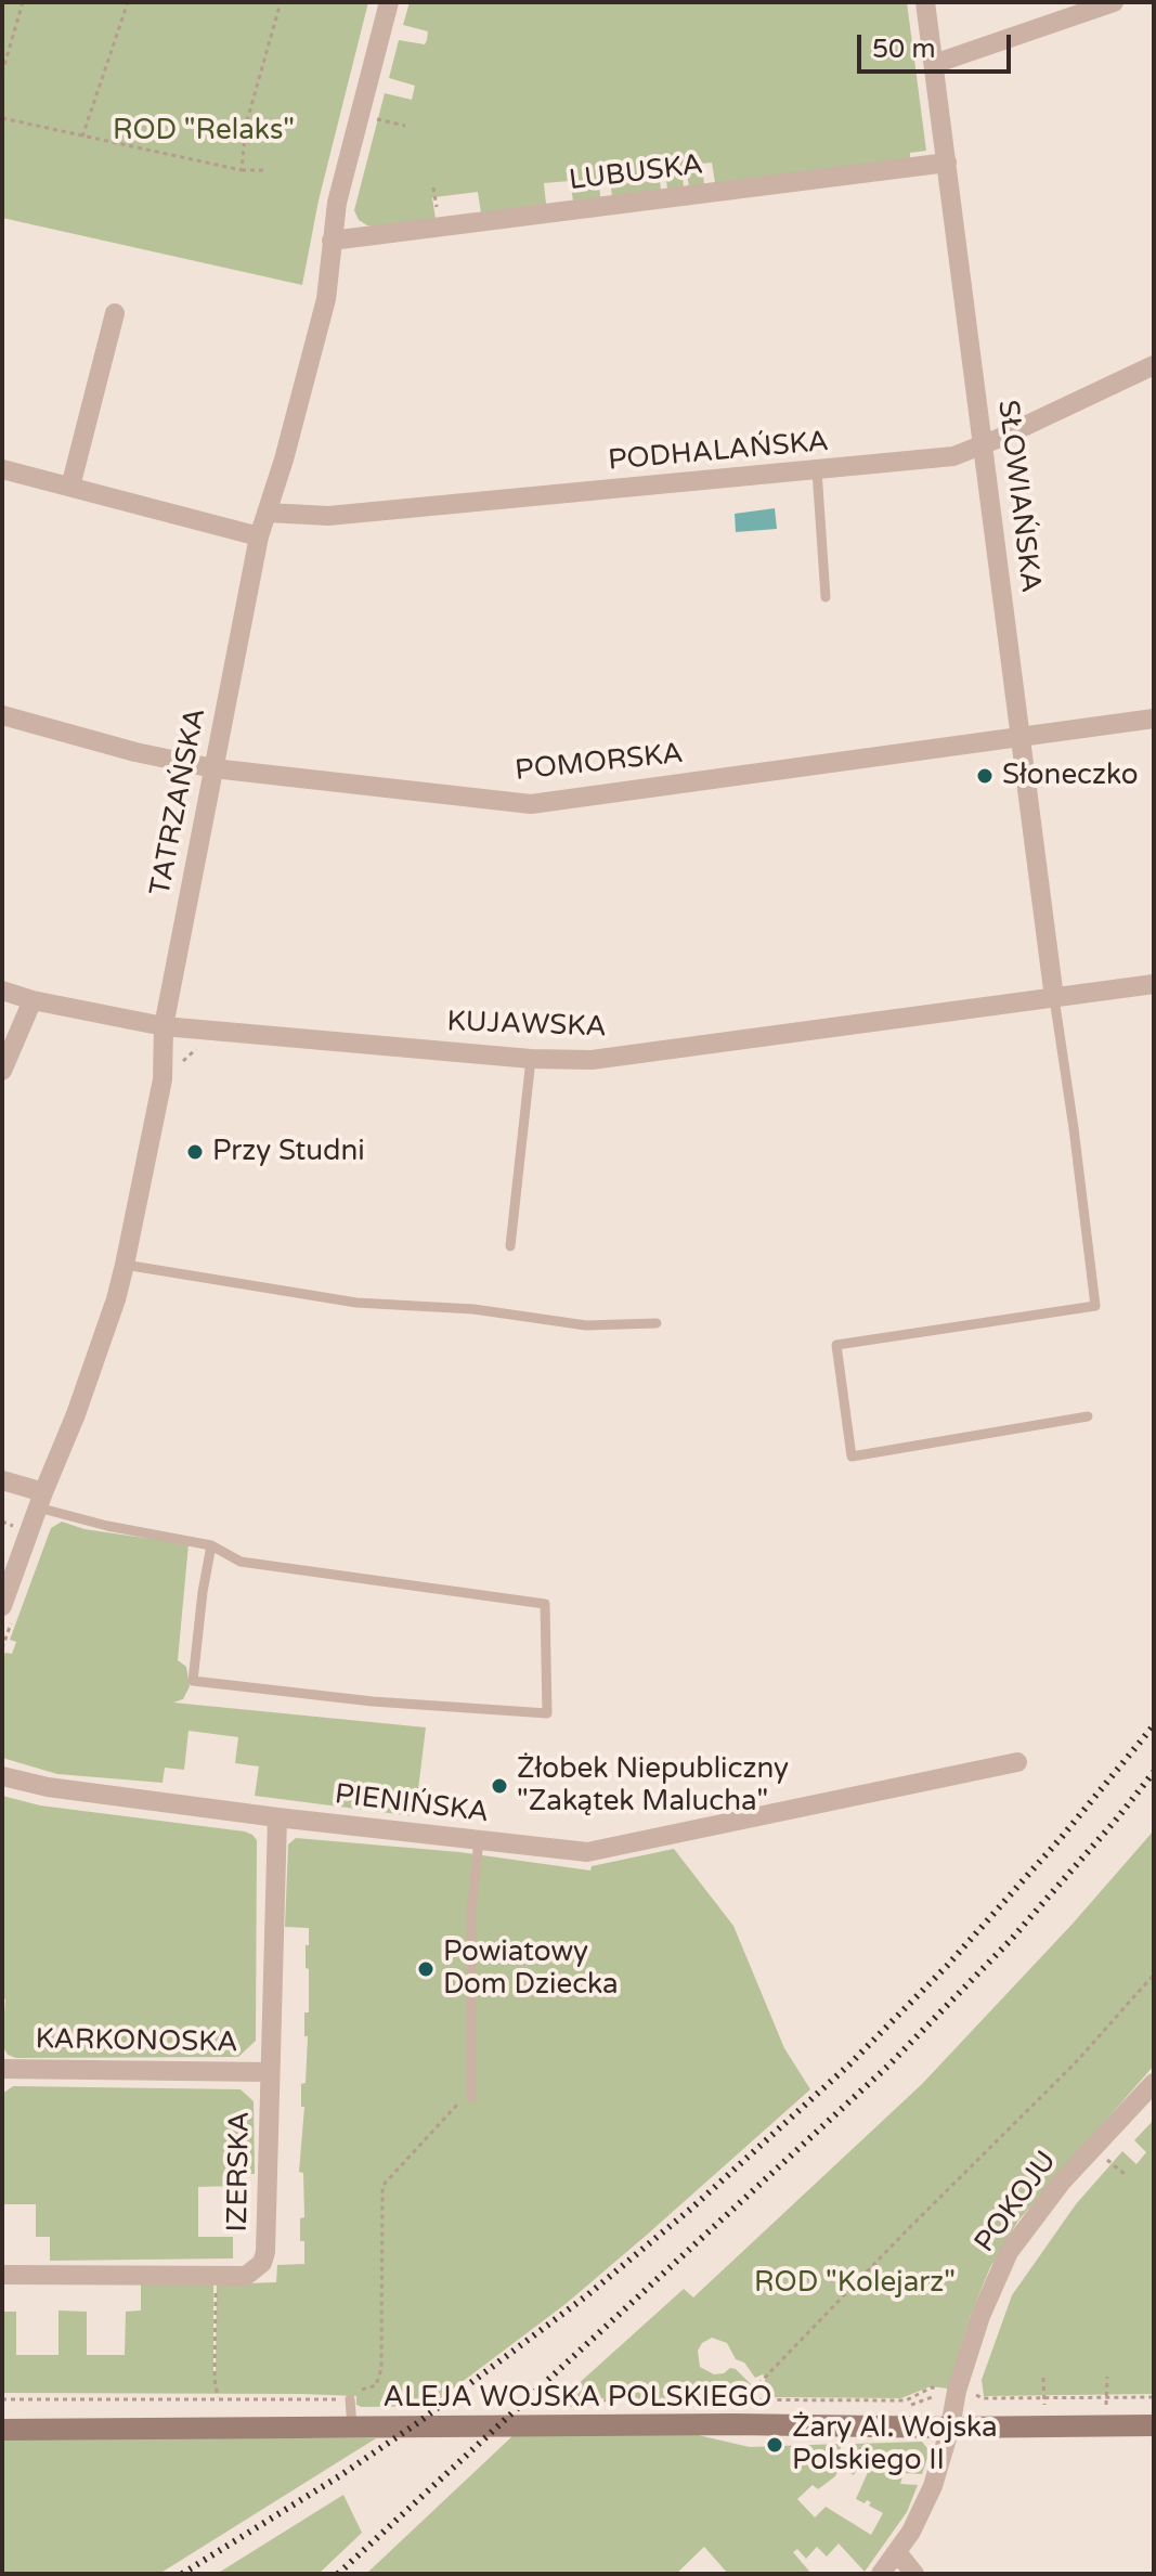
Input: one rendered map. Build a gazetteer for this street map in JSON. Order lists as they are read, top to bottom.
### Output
{
  "streets": {
    "street": [
      "LUBUSKA",
      "PODHALAŃSKA",
      "SŁOWIAŃSKA",
      "POMORSKA",
      "TATRZAŃSKA",
      "KUJAWSKA",
      "PIENIŃSKA",
      "KARKONOSKA",
      "IZERSKA",
      "POKOJU",
      "ALEJA WOJSKA POLSKIEGO"
    ]
  },
  "crossings": [
    ["LUBUSKA", "SŁOWIAŃSKA"],
    ["LUBUSKA", "TATRZAŃSKA"],
    ["PODHALAŃSKA", "SŁOWIAŃSKA"],
    ["PODHALAŃSKA", "TATRZAŃSKA"],
    ["SŁOWIAŃSKA", "POMORSKA"],
    ["SŁOWIAŃSKA", "KUJAWSKA"],
    ["POMORSKA", "TATRZAŃSKA"],
    ["TATRZAŃSKA", "KUJAWSKA"],
    ["PIENIŃSKA", "IZERSKA"],
    ["KARKONOSKA", "IZERSKA"],
    ["POKOJU", "ALEJA WOJSKA POLSKIEGO"]
  ],
  "parks": ["ROD \"Relaks\"", "ROD \"Kolejarz\""],
  "places": [
    "Słoneczko",
    "Przy Studni",
    "Żłobek Niepubliczny \"Zakątek Malucha\"",
    "Powiatowy Dom Dziecka",
    "Żary Al. Wojska Polskiego II"
  ],
  "scale_bar": "50 m"
}
